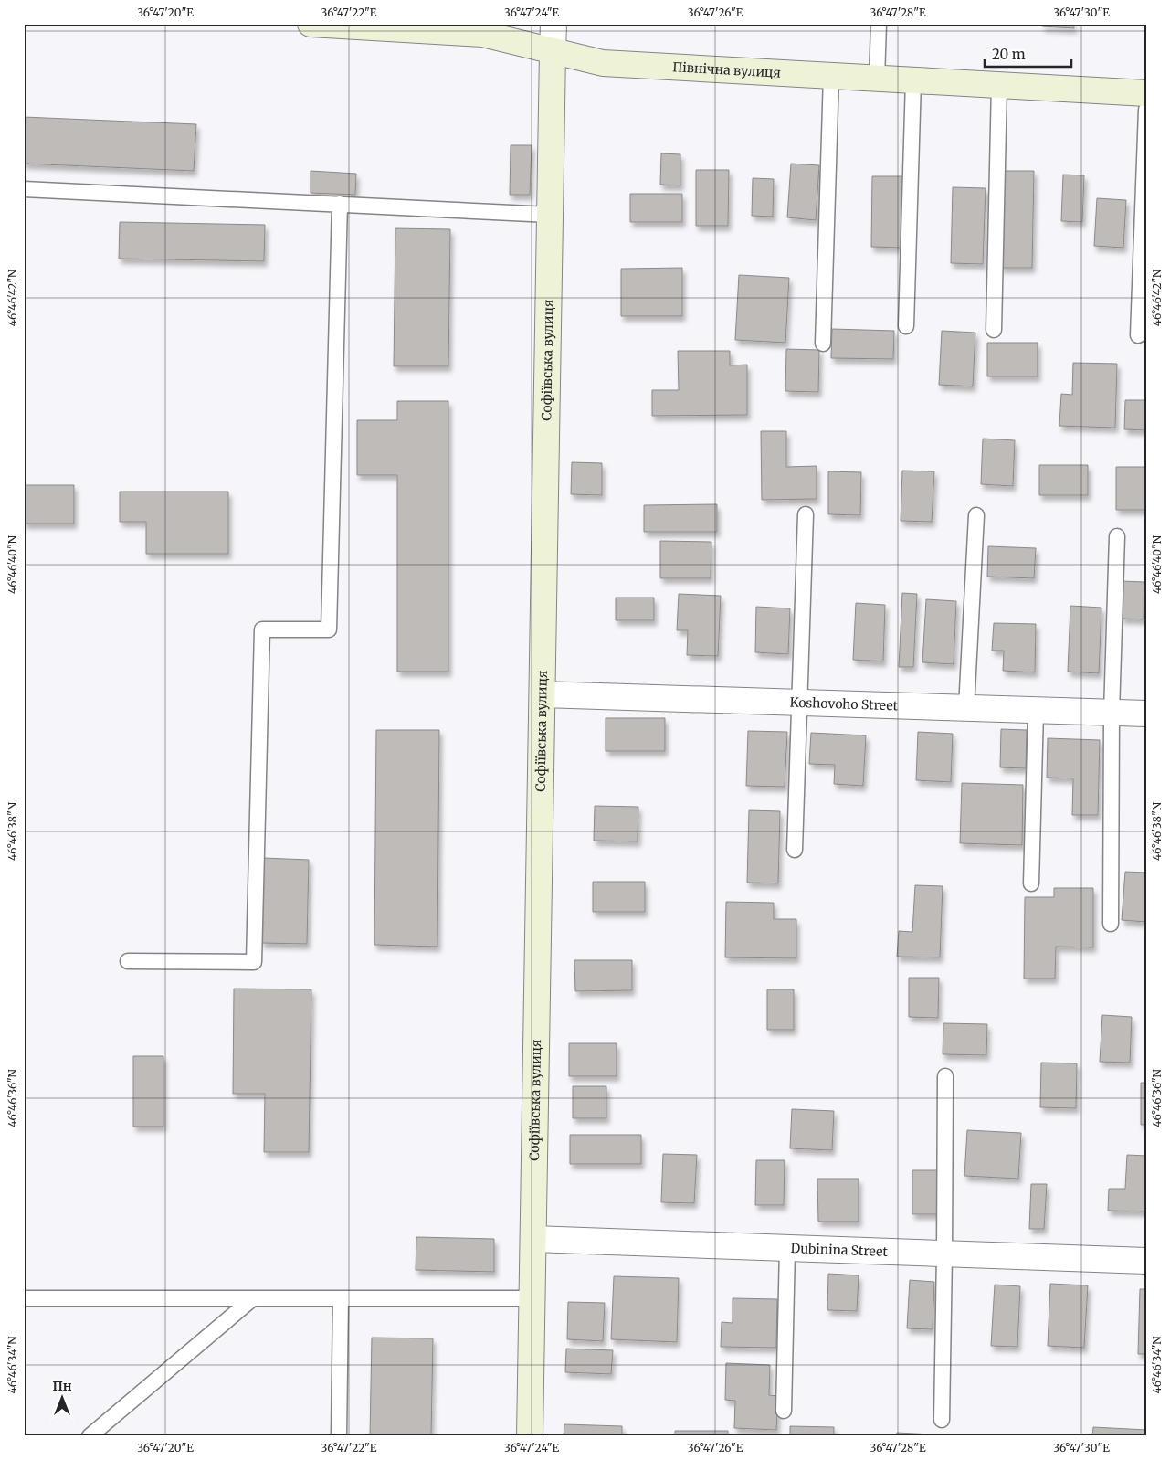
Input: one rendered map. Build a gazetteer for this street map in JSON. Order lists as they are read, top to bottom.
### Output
{
  "streets": {
    "street": [
      "Північна вулиця",
      "Софіївська вулиця",
      "Koshovoho Street",
      "Dubinina Street"
    ]
  },
  "crossings": [
    ["Північна вулиця", "Софіївська вулиця"],
    ["Софіївська вулиця", "Koshovoho Street"],
    ["Софіївська вулиця", "Dubinina Street"]
  ],
  "scale_bar": "20 m",
  "north": "top",
  "coordinates": [
    "36°47'20\"E",
    "36°47'22\"E",
    "36°47'24\"E",
    "36°47'26\"E",
    "36°47'28\"E",
    "36°47'30\"E",
    "46°46'42\"N",
    "46°46'40\"N",
    "46°46'38\"N",
    "46°46'36\"N",
    "46°46'34\"N"
  ]
}
